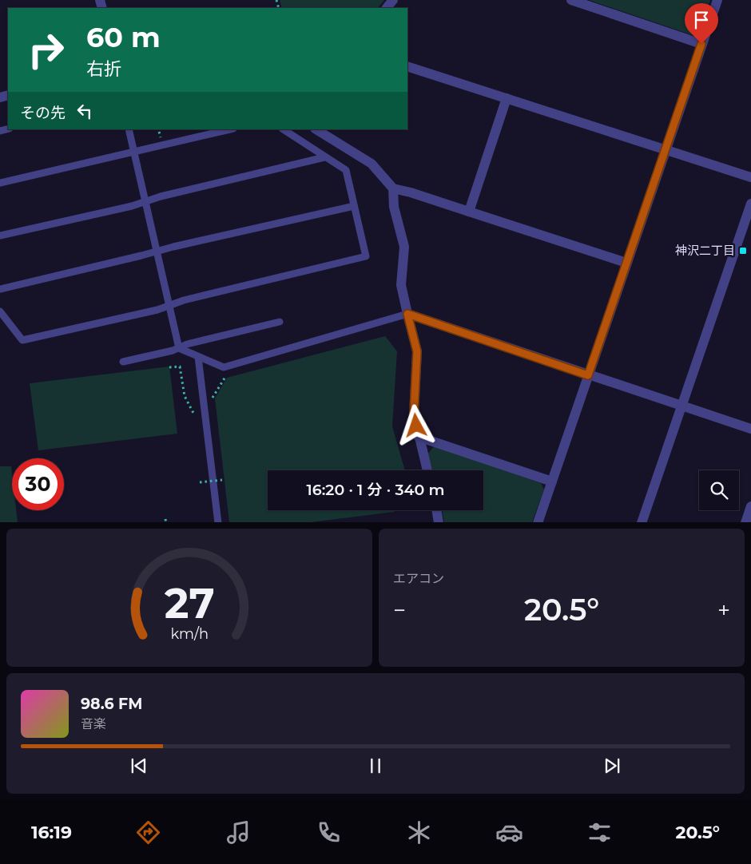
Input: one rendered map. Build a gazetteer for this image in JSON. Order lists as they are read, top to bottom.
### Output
{
  "places": {
    "transit": ["神沢二丁目"]
  },
  "page": {
    "turn": ["60 m", "右折"],
    "then": "その先",
    "limit": "30",
    "trip": "16:20 · 1 分 · 340 m",
    "tile": "エアコン",
    "heat": ["−", "20.5°", "+"],
    "song": ["98.6 FM", "音楽"],
    "tabs": ["16:19", "20.5°"],
    "gauge": ["27", "km/h"]
  }
}
